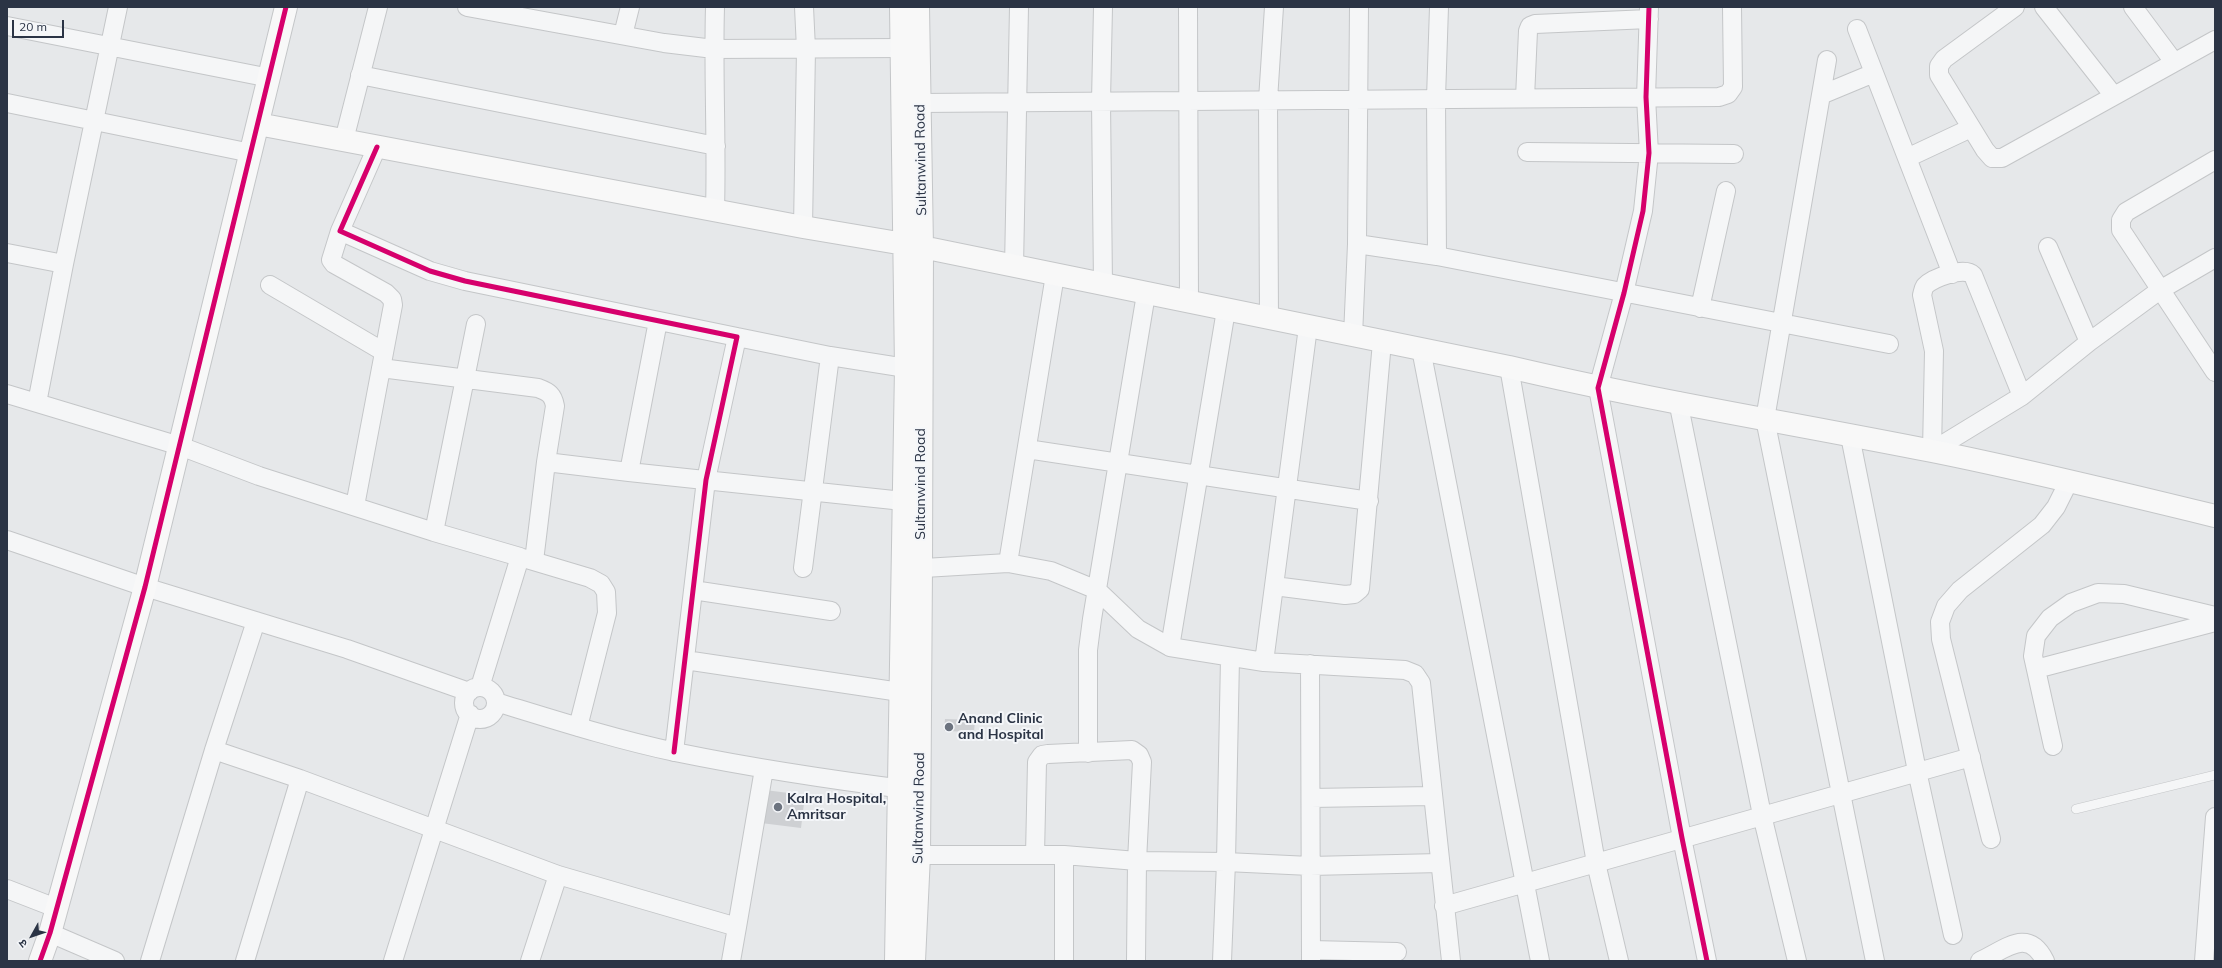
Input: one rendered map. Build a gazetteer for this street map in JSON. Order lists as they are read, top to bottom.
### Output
{
  "streets": {
    "main road": ["Sultanwind Road"]
  },
  "places": ["Anand Clinic and Hospital", "Kalra Hospital, Amritsar"],
  "scale_bar": "20 m",
  "north": "bottom left"
}
